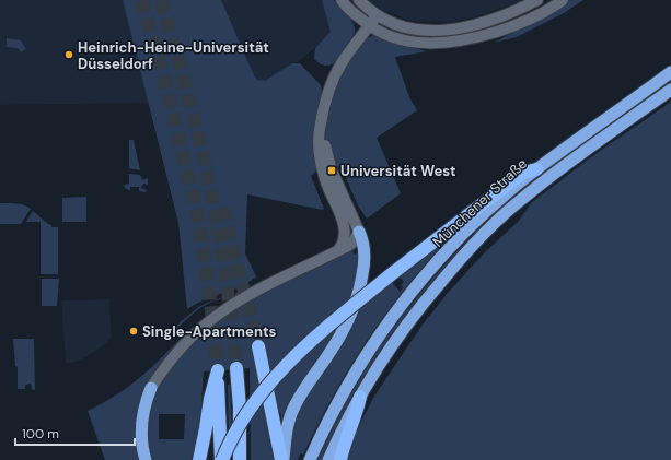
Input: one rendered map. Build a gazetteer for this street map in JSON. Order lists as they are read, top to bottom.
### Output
{
  "streets": {
    "highway": ["Münchener Straße"]
  },
  "places": {
    "other": ["Heinrich-Heine-Universität Düsseldorf", "Single-Apartments"],
    "transit": ["Universität West"]
  },
  "scale_bar": "100 m"
}
